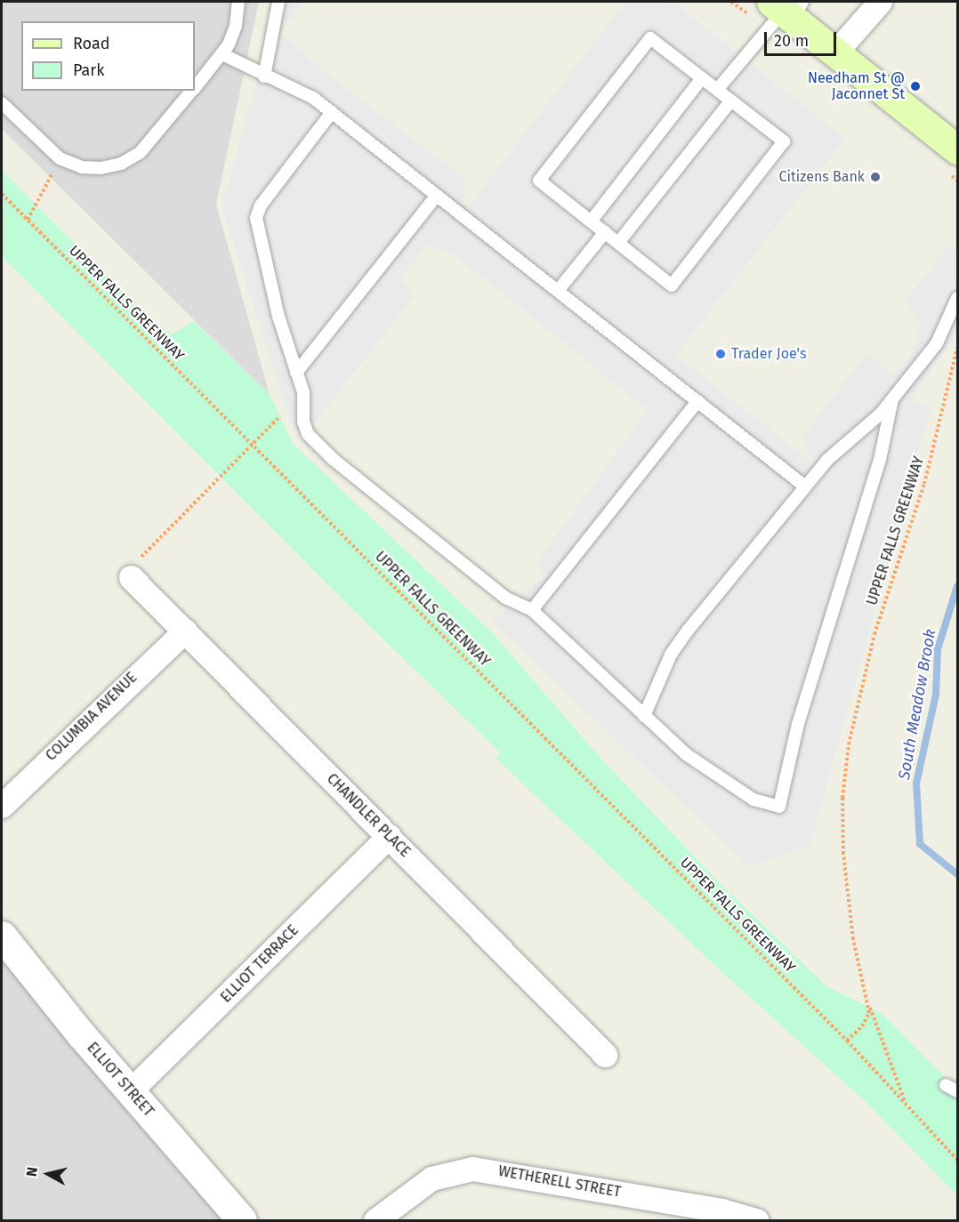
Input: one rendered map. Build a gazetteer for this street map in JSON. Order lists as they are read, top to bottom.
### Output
{
  "streets": {
    "street": [
      "COLUMBIA AVENUE",
      "CHANDLER PLACE",
      "ELLIOT TERRACE",
      "ELLIOT STREET",
      "WETHERELL STREET"
    ],
    "path": ["UPPER FALLS GREENWAY"]
  },
  "crossings": [
    ["COLUMBIA AVENUE", "CHANDLER PLACE"],
    ["CHANDLER PLACE", "ELLIOT TERRACE"],
    ["ELLIOT TERRACE", "ELLIOT STREET"]
  ],
  "water": ["South Meadow Brook"],
  "places": ["Needham St @ Jaconnet St", "Citizens Bank", "Trader Joe's"],
  "legend": ["Road", "Park"],
  "scale_bar": "20 m",
  "north": "left"
}
